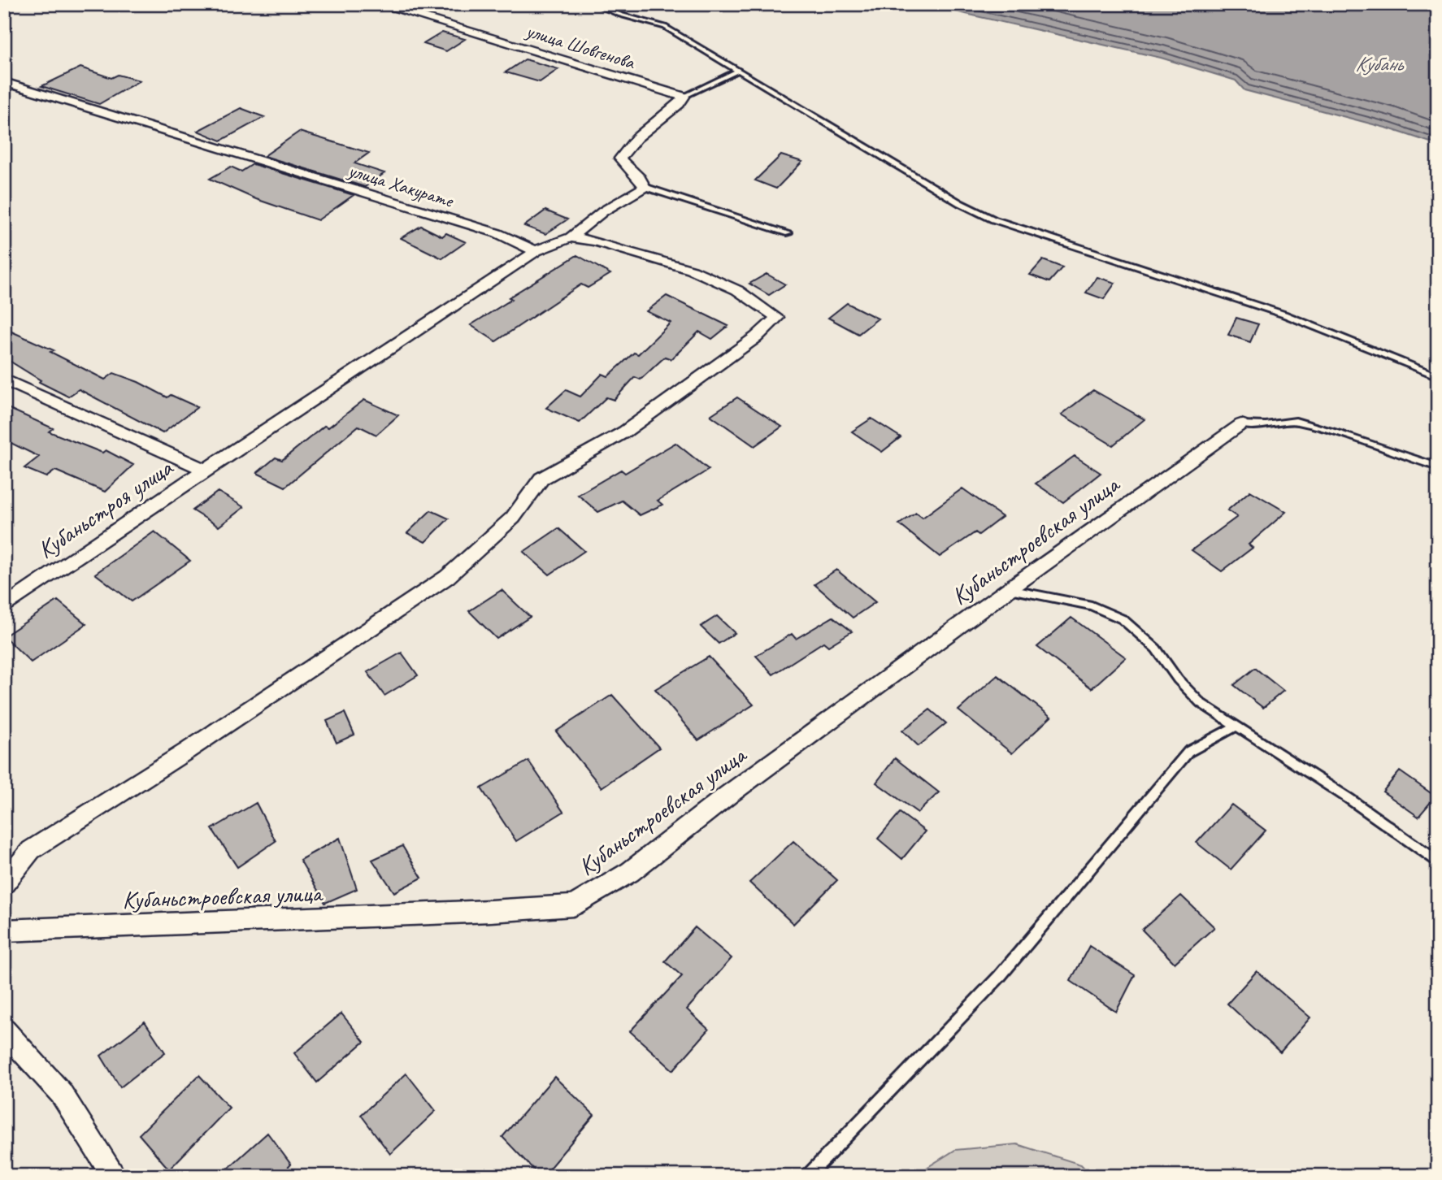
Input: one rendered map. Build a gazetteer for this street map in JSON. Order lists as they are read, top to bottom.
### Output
{
  "streets": {
    "street": [
      "улица Шовгенова",
      "улица Хакурате",
      "Кубаньстроя улица",
      "Кубаньстроевская улица"
    ]
  },
  "crossings": [
    ["улица Хакурате", "Кубаньстроя улица"]
  ],
  "water": ["Кубань"]
}
